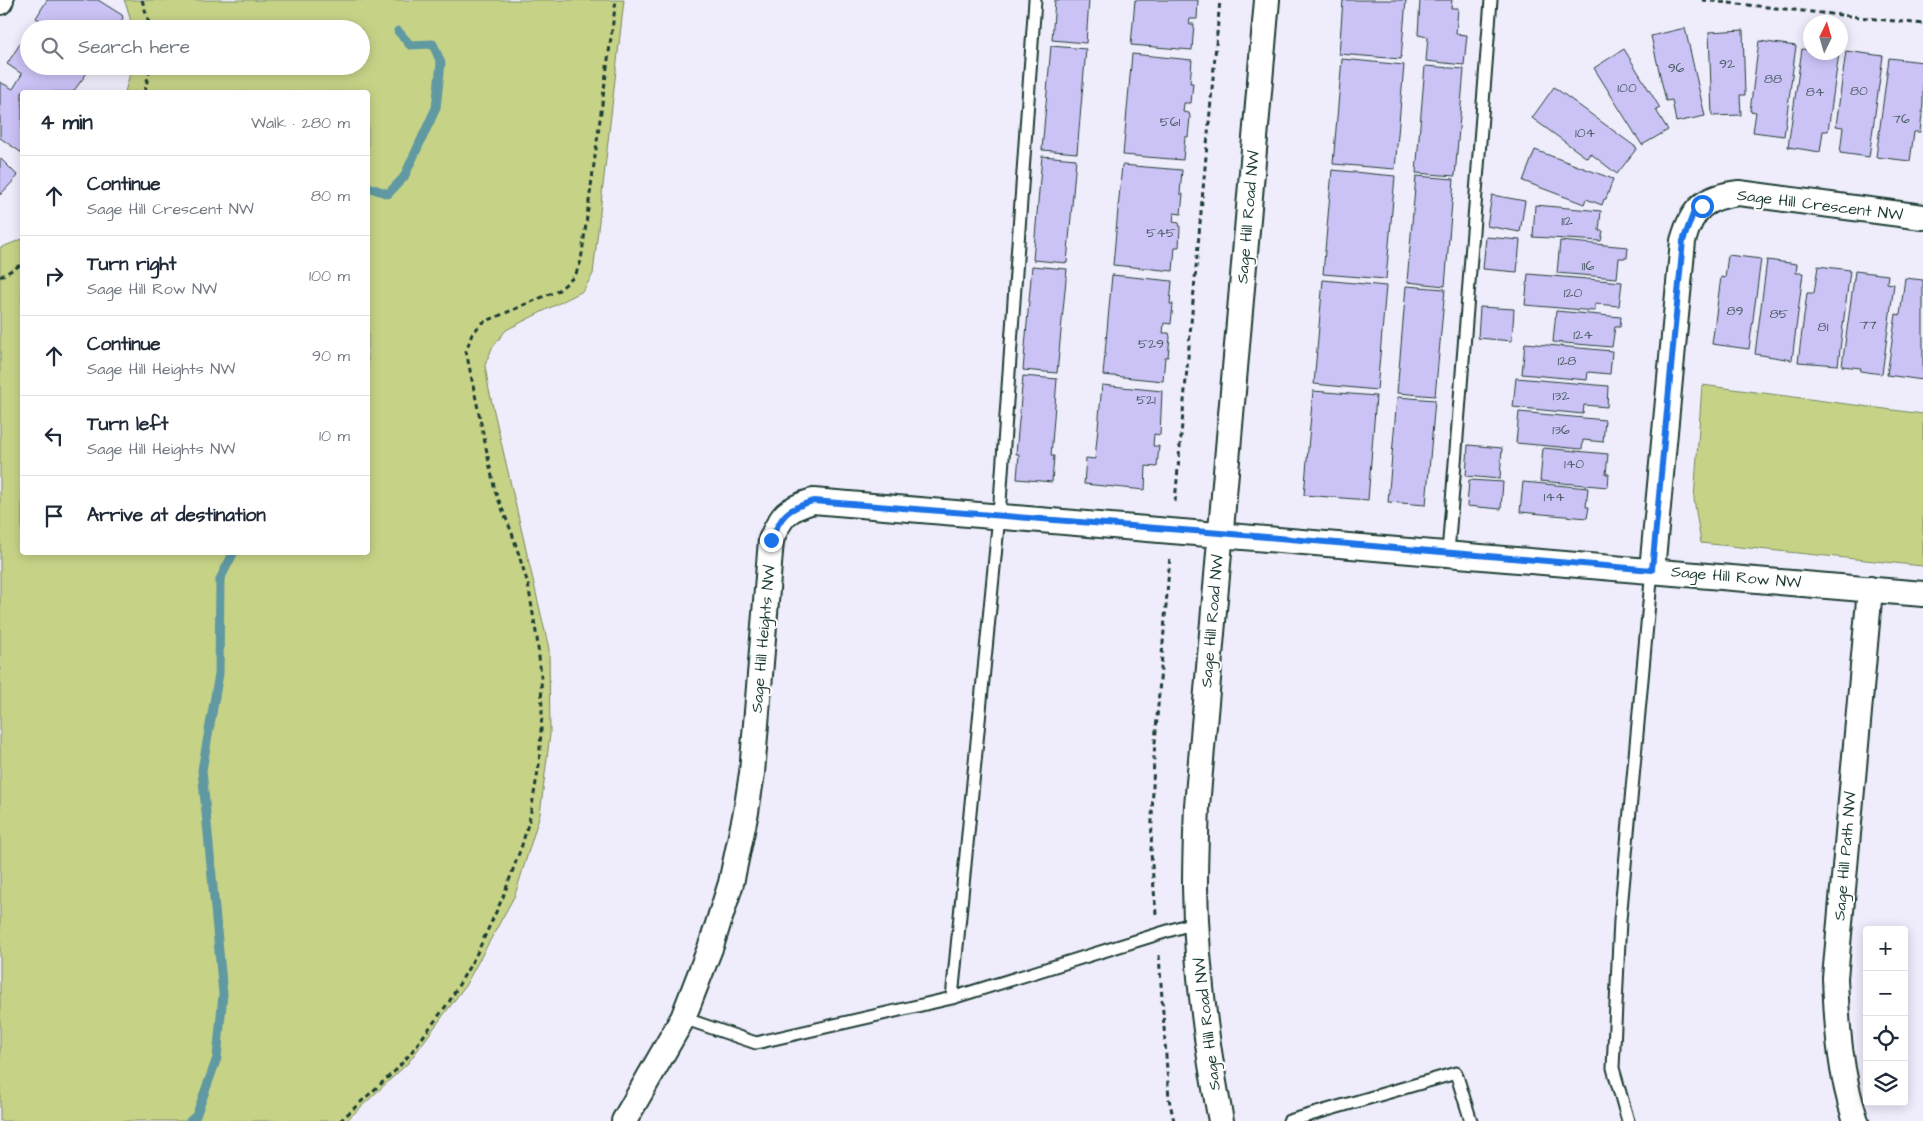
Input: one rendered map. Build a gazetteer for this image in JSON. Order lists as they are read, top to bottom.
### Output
{
  "streets": {
    "street": [
      "Sage Hill Crescent NW",
      "Sage Hill Road NW",
      "Sage Hill Row NW",
      "Sage Hill Heights NW",
      "Sage Hill Path NW"
    ]
  },
  "crossings": [
    ["Sage Hill Crescent NW", "Sage Hill Row NW"],
    ["Sage Hill Road NW", "Sage Hill Row NW"],
    ["Sage Hill Road NW", "Sage Hill Heights NW"],
    ["Sage Hill Row NW", "Sage Hill Heights NW"],
    ["Sage Hill Row NW", "Sage Hill Path NW"]
  ],
  "house_numbers": [
    "92",
    "96",
    "88",
    "100",
    "80",
    "84",
    "76",
    "561",
    "104",
    "112",
    "545",
    "116",
    "120",
    "89",
    "85",
    "77",
    "81",
    "124",
    "529",
    "128",
    "132",
    "521",
    "136",
    "140",
    "144"
  ],
  "north": "top",
  "page": {
    "search": "Search here",
    "heading": ["4 min", "Walk · 280 m"],
    "list": [
      ["Continue", "Sage Hill Crescent NW", "80 m"],
      ["Turn right", "Sage Hill Row NW", "100 m"],
      ["Continue", "Sage Hill Heights NW", "90 m"],
      ["Turn left", "Sage Hill Heights NW", "10 m"],
      "Arrive at destination"
    ],
    "map_buttons": ["+", "−"]
  }
}
